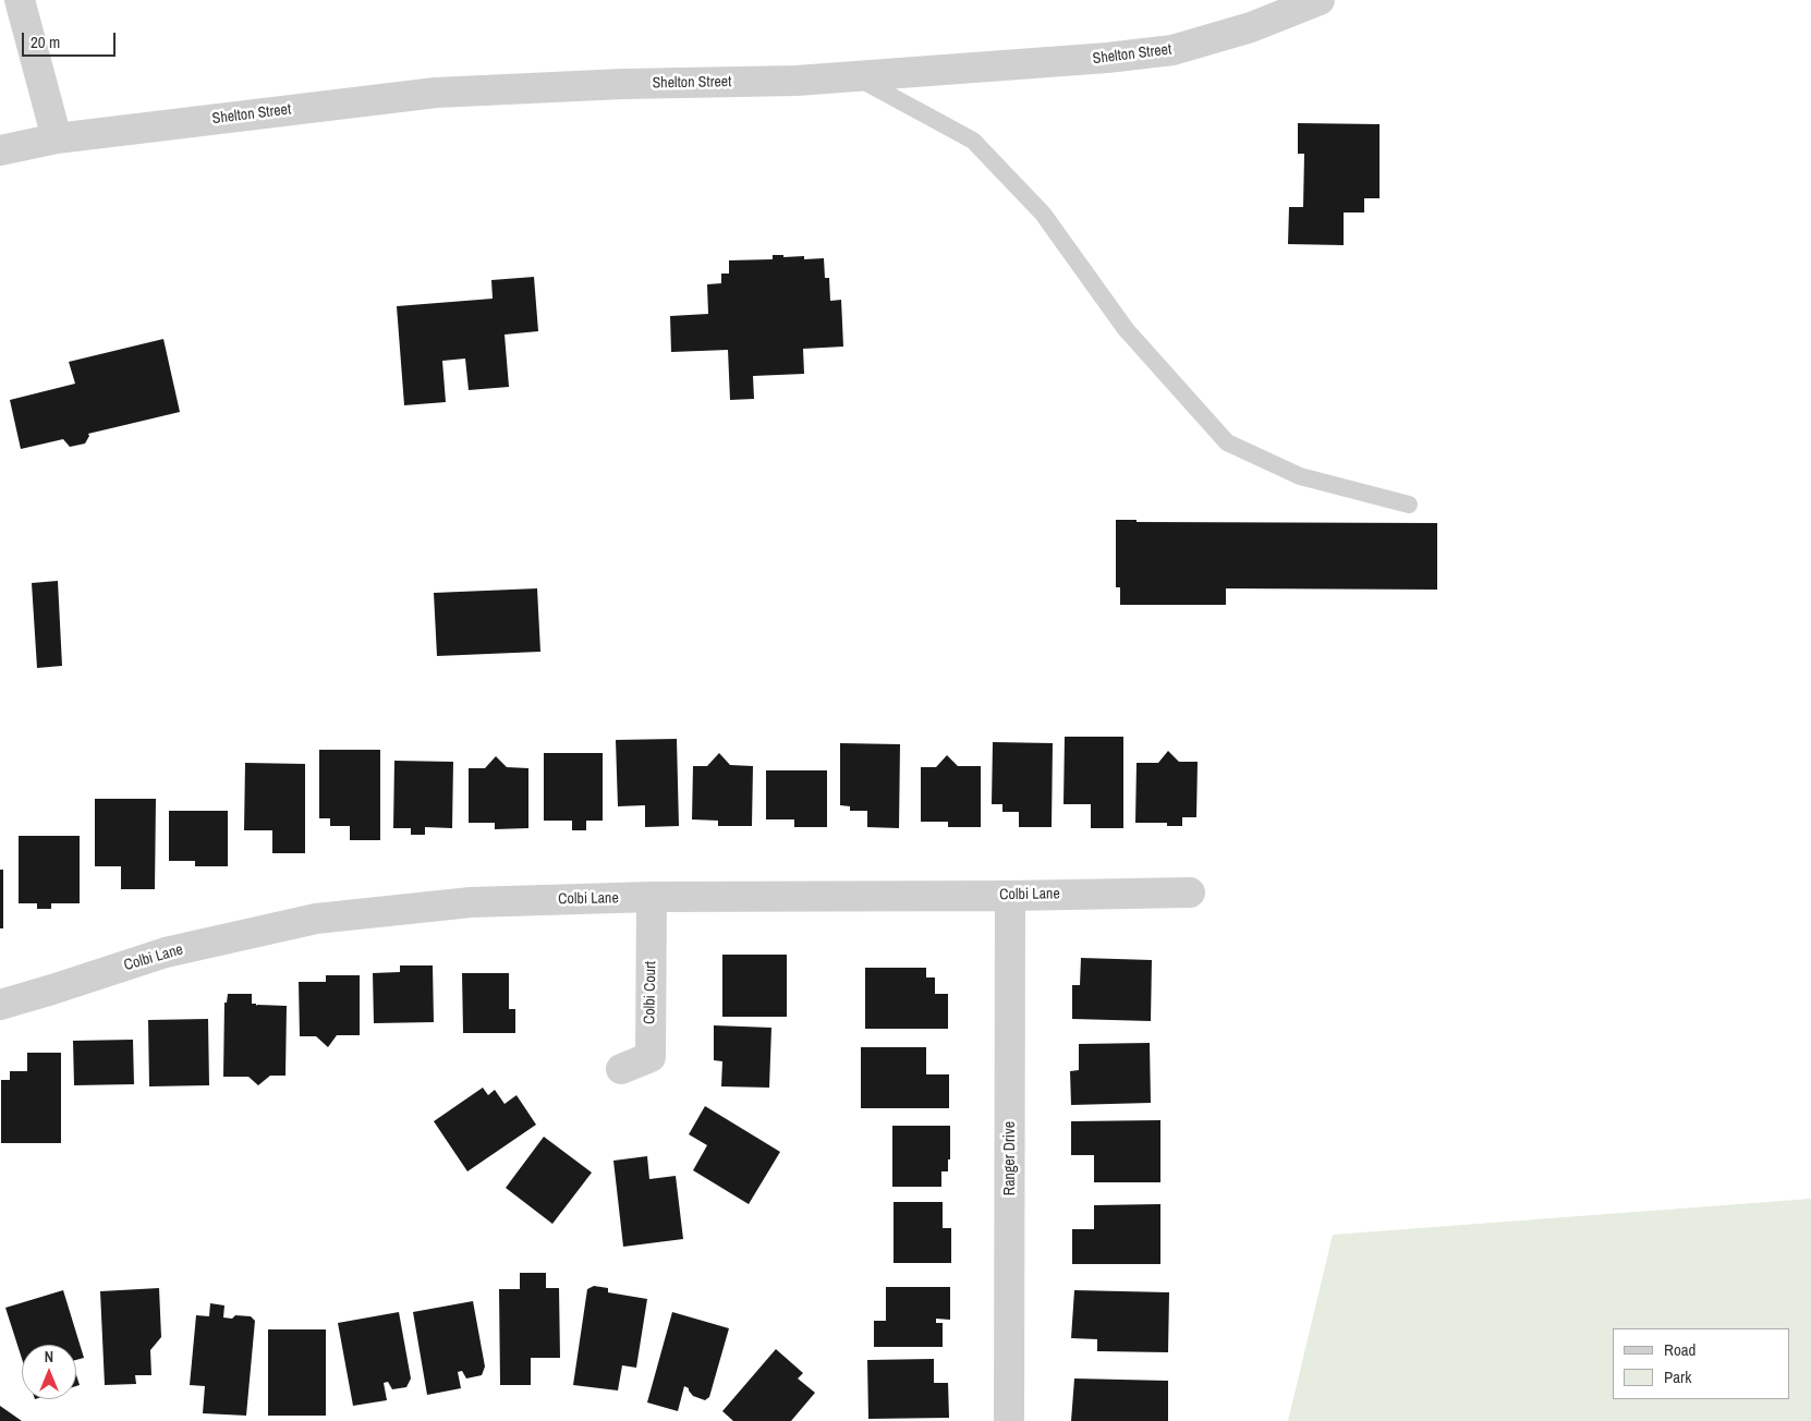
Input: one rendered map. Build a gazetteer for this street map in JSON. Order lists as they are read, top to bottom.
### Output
{
  "streets": {
    "street": [
      "Shelton Street",
      "Colbi Lane",
      "Colbi Court",
      "Ranger Drive"
    ]
  },
  "crossings": [
    ["Colbi Lane", "Colbi Court"],
    ["Colbi Lane", "Ranger Drive"]
  ],
  "legend": ["Road", "Park"],
  "scale_bar": "20 m",
  "north": "top"
}
